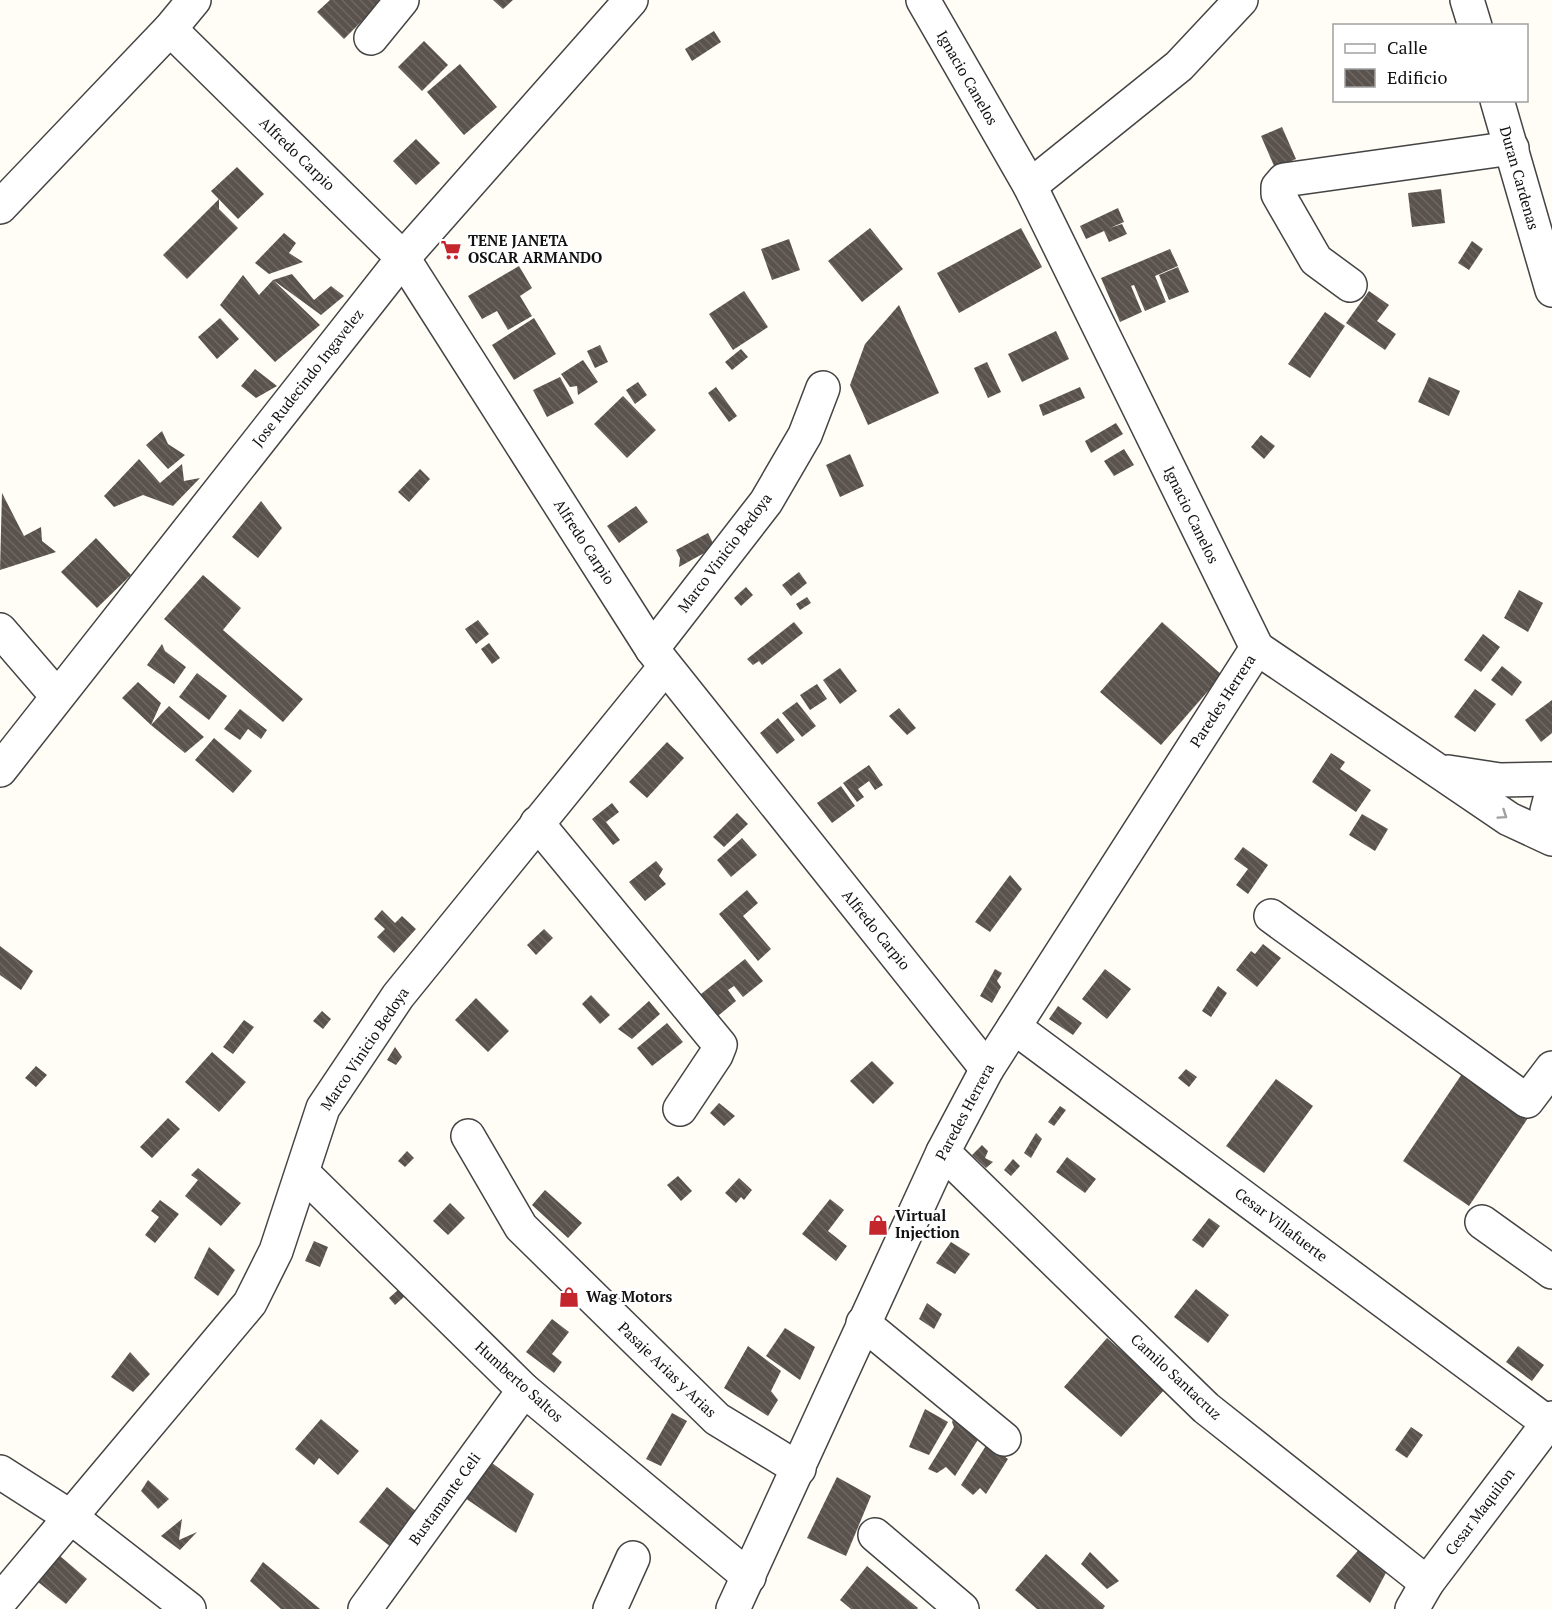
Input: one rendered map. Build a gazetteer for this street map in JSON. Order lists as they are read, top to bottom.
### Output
{
  "streets": {
    "street": [
      "Ignacio Canelos",
      "Alfredo Carpio",
      "Duran Cardenas",
      "Jose Rudecindo Ingavelez",
      "Marco Vinicio Bedoya",
      "Paredes Herrera",
      "Cesar Villafuerte",
      "Pasaje Arias y Arias",
      "Camilo Santacruz",
      "Humberto Saltos",
      "Bustamante Celi",
      "Cesar Maquilon"
    ]
  },
  "crossings": [
    ["Ignacio Canelos", "Paredes Herrera"],
    ["Alfredo Carpio", "Jose Rudecindo Ingavelez"],
    ["Alfredo Carpio", "Marco Vinicio Bedoya"],
    ["Alfredo Carpio", "Paredes Herrera"],
    ["Marco Vinicio Bedoya", "Humberto Saltos"],
    ["Paredes Herrera", "Cesar Villafuerte"],
    ["Paredes Herrera", "Pasaje Arias y Arias"],
    ["Paredes Herrera", "Camilo Santacruz"],
    ["Paredes Herrera", "Humberto Saltos"],
    ["Cesar Villafuerte", "Cesar Maquilon"],
    ["Camilo Santacruz", "Cesar Maquilon"],
    ["Humberto Saltos", "Bustamante Celi"]
  ],
  "places": {
    "supermarket": ["TENE JANETA OSCAR ARMANDO"],
    "shop": ["Virtual Injection", "Wag Motors"]
  },
  "legend": ["Calle", "Edificio"]
}
